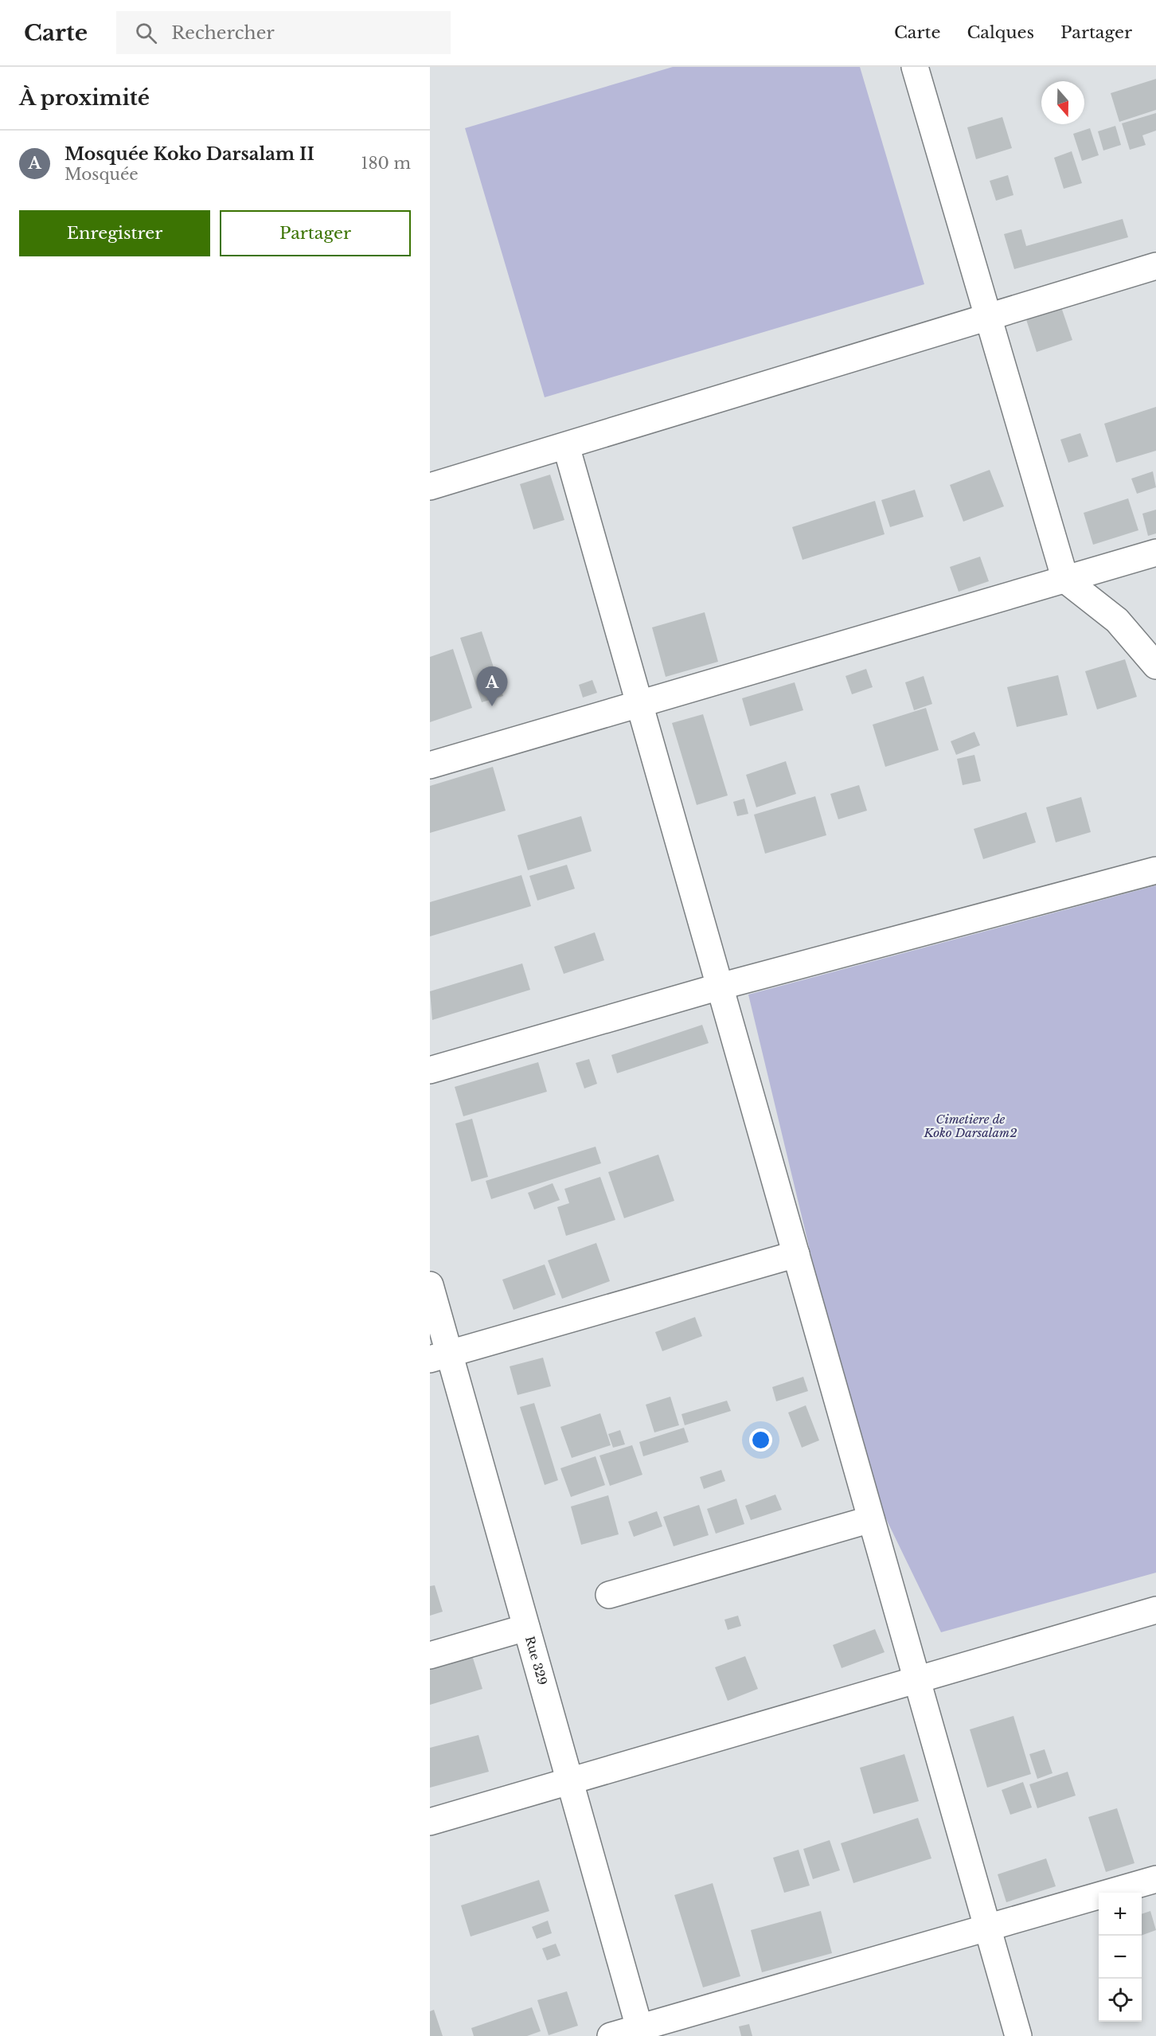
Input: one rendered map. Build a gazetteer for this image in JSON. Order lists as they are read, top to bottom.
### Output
{
  "streets": {
    "street": ["Rue 329"]
  },
  "parks": ["Cimetiere de Koko Darsalam2"],
  "north": "bottom",
  "page": {
    "header": "Carte",
    "search": "Rechercher",
    "nav": ["Carte", "Calques", "Partager"],
    "heading": "À proximité",
    "list": [
      {
        "mark": "A",
        "name": "Mosquée Koko Darsalam II",
        "note": "Mosquée",
        "value": "180 m"
      }
    ],
    "buttons": ["Enregistrer", "Partager"],
    "pins": "A",
    "map_buttons": ["+", "−"]
  }
}
